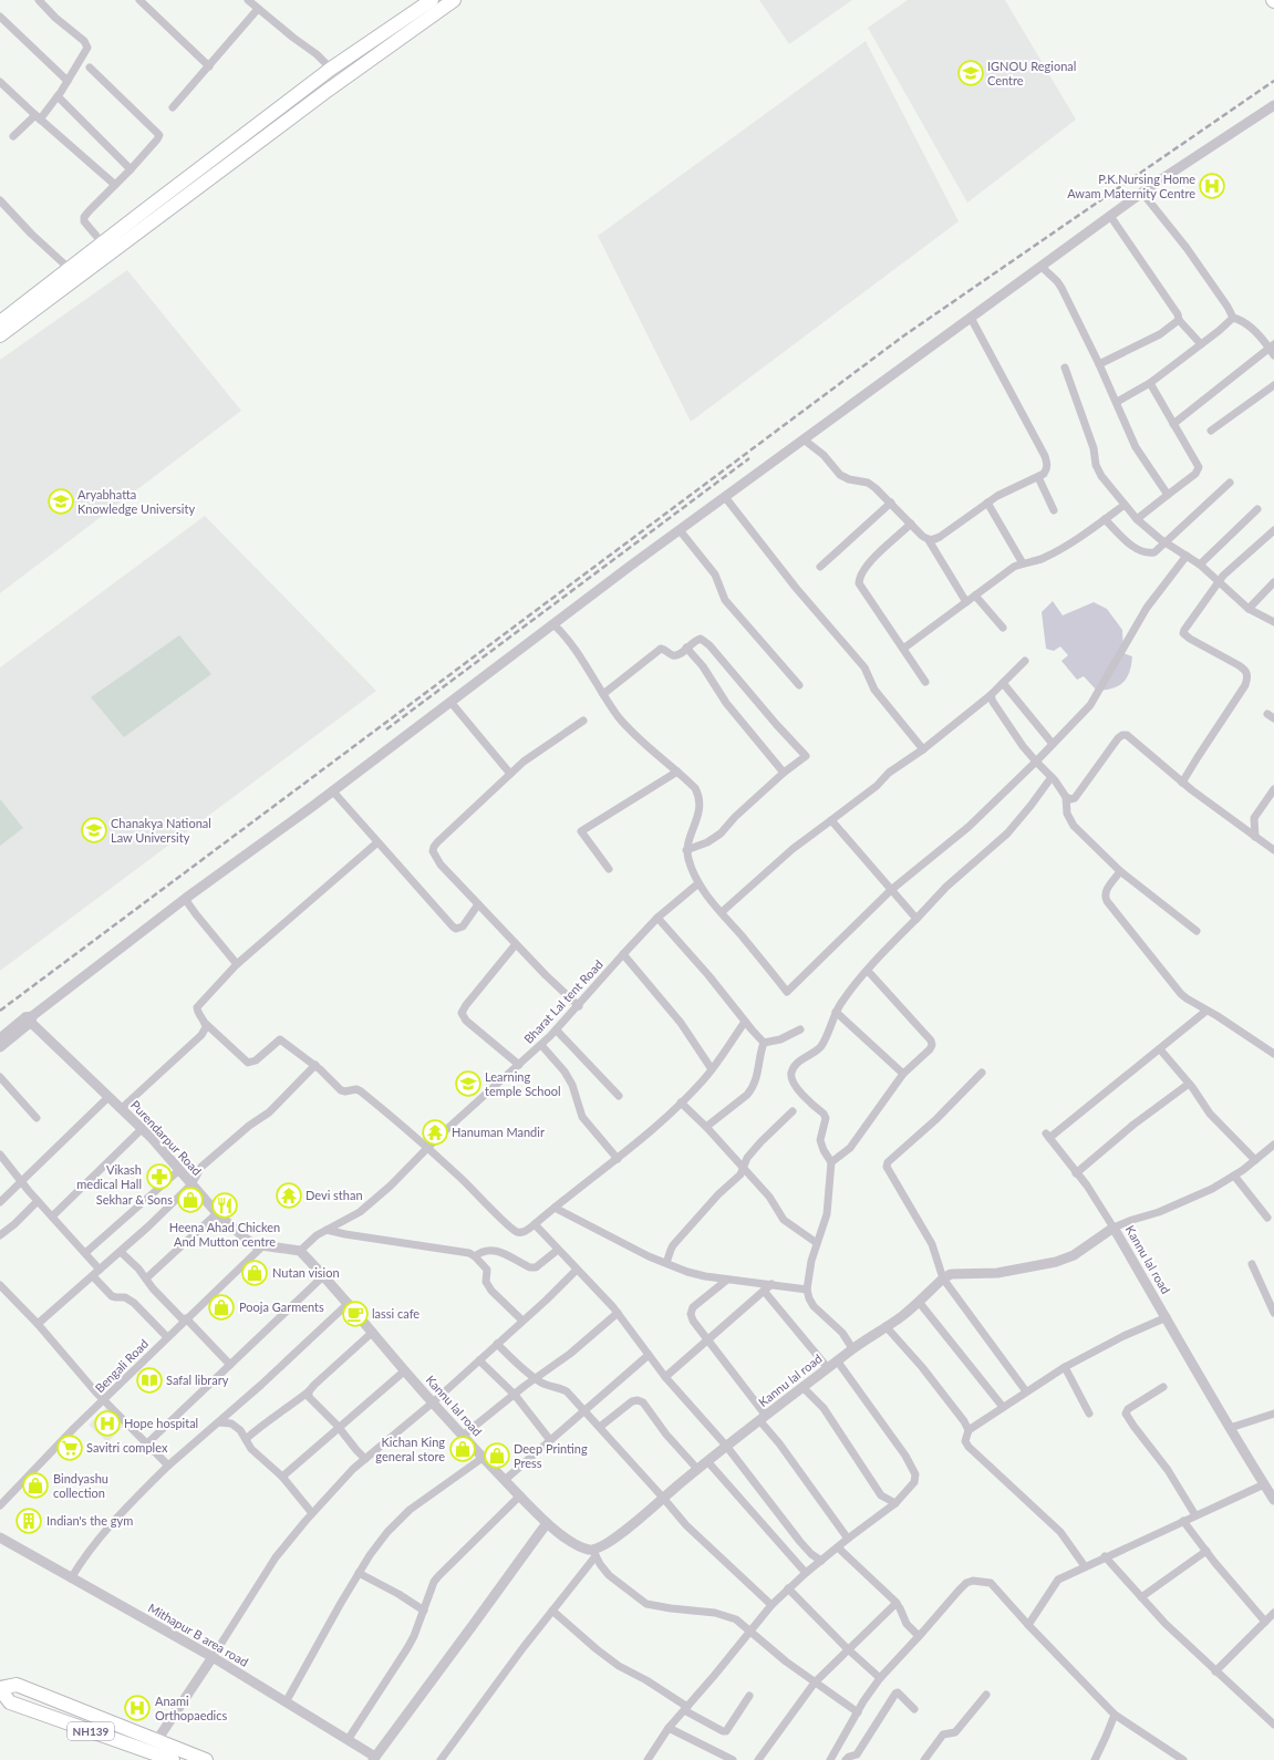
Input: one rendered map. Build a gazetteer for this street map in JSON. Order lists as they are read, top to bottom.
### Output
{
  "streets": {
    "main road": ["NH139"],
    "street": [
      "Bharat Lal tent Road",
      "Purendarpur Road",
      "Kannu lal road",
      "Bengali Road",
      "Mithapur B area road"
    ]
  },
  "crossings": [
    ["Bharat Lal tent Road", "Purendarpur Road"],
    ["Bharat Lal tent Road", "Kannu lal road"],
    ["Purendarpur Road", "Kannu lal road"],
    ["Purendarpur Road", "Bengali Road"]
  ],
  "places": {
    "school or university": [
      "IGNOU Regional Centre",
      "Aryabhatta Knowledge University",
      "Chanakya National Law University",
      "Learning temple School"
    ],
    "hospital": ["P.K.Nursing Home Awam Maternity Centre", "Hope hospital", "Anami Orthopaedics"],
    "temple": ["Hanuman Mandir", "Devi sthan"],
    "pharmacy": ["Vikash medical Hall"],
    "shop": [
      "Sekhar & Sons",
      "Nutan vision",
      "Pooja Garments",
      "Kichan King general store",
      "Deep Printing Press",
      "Bindyashu collection"
    ],
    "restaurant": ["Heena Ahad Chicken And Mutton centre"],
    "cafe": ["lassi cafe"],
    "library": ["Safal library"],
    "supermarket": ["Savitri complex"],
    "building": ["Indian's the gym"]
  }
}
